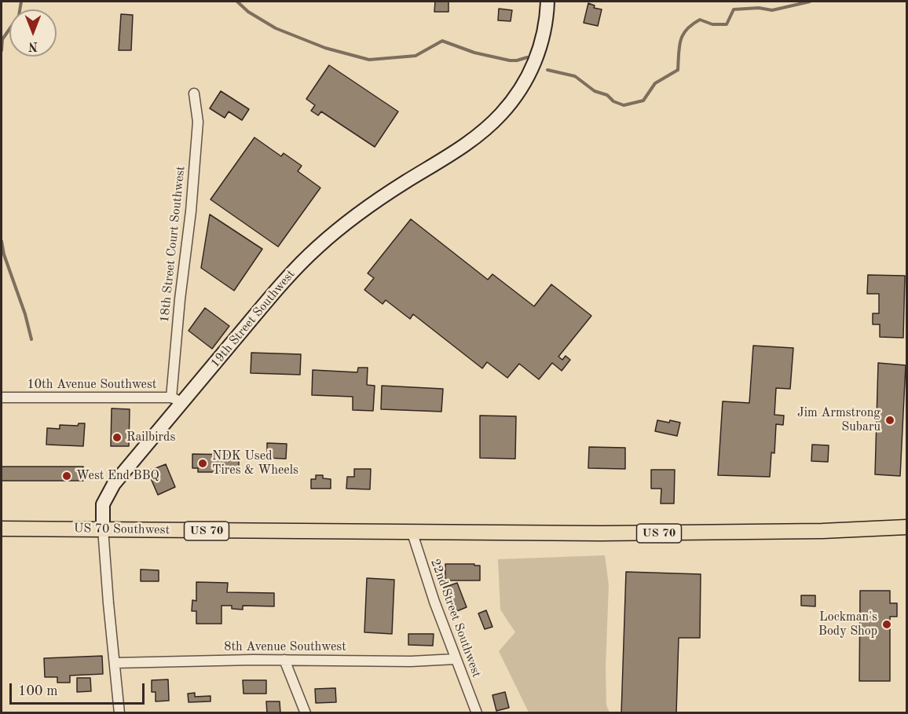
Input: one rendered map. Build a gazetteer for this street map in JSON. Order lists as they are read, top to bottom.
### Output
{
  "streets": {
    "main road": ["US 70 Southwest", "US 70"],
    "street": [
      "18th Street Court Southwest",
      "19th Street Southwest",
      "10th Avenue Southwest",
      "22nd Street Southwest",
      "8th Avenue Southwest"
    ]
  },
  "crossings": [
    ["18th Street Court Southwest", "19th Street Southwest"],
    ["18th Street Court Southwest", "10th Avenue Southwest"],
    ["19th Street Southwest", "10th Avenue Southwest"],
    ["19th Street Southwest", "US 70 Southwest"],
    ["19th Street Southwest", "8th Avenue Southwest"],
    ["US 70 Southwest", "US 70"],
    ["US 70 Southwest", "22nd Street Southwest"],
    ["US 70", "22nd Street Southwest"],
    ["22nd Street Southwest", "8th Avenue Southwest"]
  ],
  "places": [
    "Jim Armstrong Subaru",
    "Railbirds",
    "NDK Used Tires & Wheels",
    "West End BBQ",
    "Lockman's Body Shop"
  ],
  "scale_bar": "100 m",
  "north": "bottom"
}
